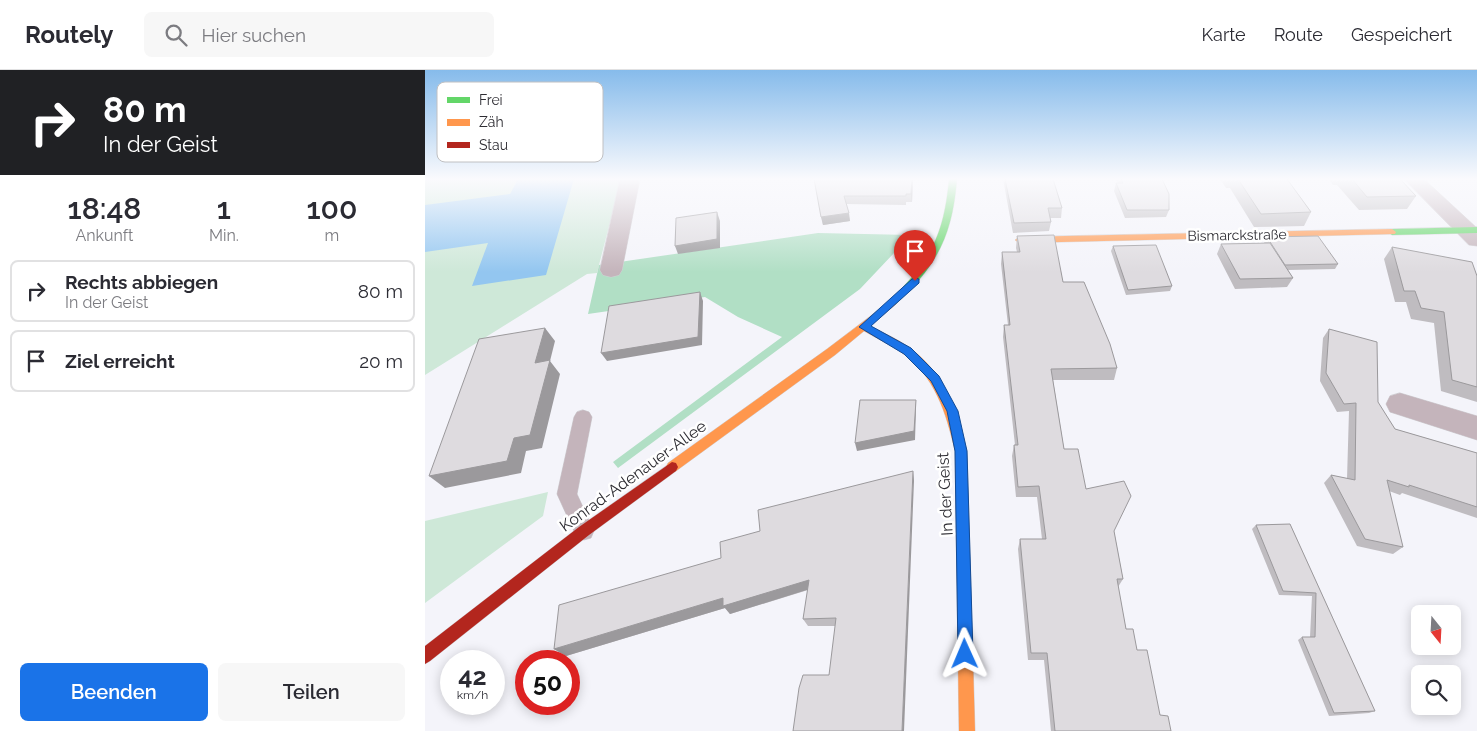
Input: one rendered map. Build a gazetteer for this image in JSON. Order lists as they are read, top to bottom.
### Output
{
  "streets": {
    "main road": ["Bismarckstraße", "Konrad-Adenauer-Allee", "In der Geist"]
  },
  "crossings": [
    ["Konrad-Adenauer-Allee", "In der Geist"]
  ],
  "legend": ["Frei", "Zäh", "Stau"],
  "north": "bottom",
  "page": {
    "header": "Routely",
    "search": "Hier suchen",
    "nav": ["Karte", "Route", "Gespeichert"],
    "turn": ["80 m", "In der Geist"],
    "eta": [
      "18:48",
      "Ankunft",
      "1",
      "Min.",
      "100",
      "m"
    ],
    "list": [
      {
        "name": "Rechts abbiegen",
        "note": "In der Geist",
        "value": "80 m"
      },
      {
        "name": "Ziel erreicht",
        "value": "20 m"
      }
    ],
    "speed": "42 km/h",
    "limit": "50",
    "buttons": ["Beenden", "Teilen"]
  }
}
